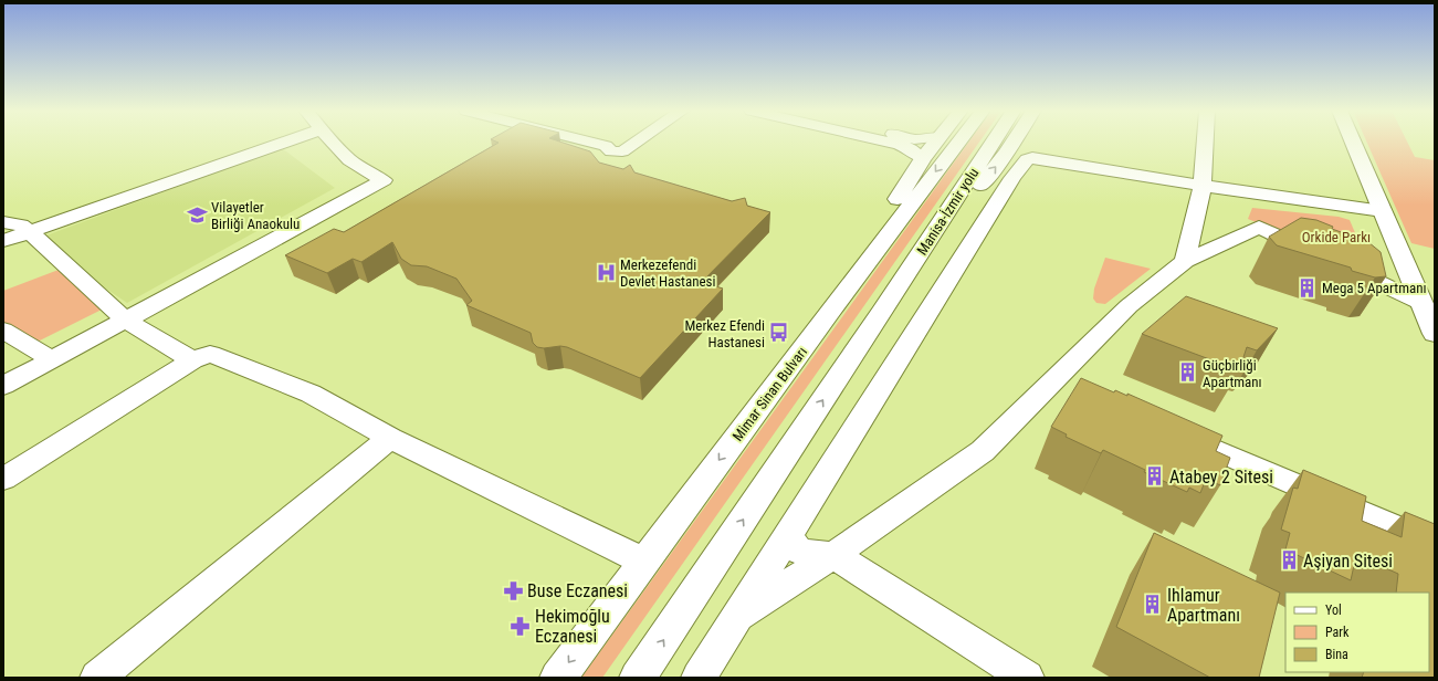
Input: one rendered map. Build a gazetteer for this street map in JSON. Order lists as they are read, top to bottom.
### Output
{
  "streets": {
    "main road": ["Manisa-İzmir yolu", "Mimar Sinan Bulvarı"]
  },
  "parks": ["Orkide Parkı"],
  "places": {
    "school or university": ["Vilayetler Birliği Anaokulu"],
    "hospital": ["Merkezefendi Devlet Hastanesi"],
    "building": [
      "Mega 5 Apartmanı",
      "Güçbirliği Apartmanı",
      "Atabey 2 Sitesi",
      "Aşiyan Sitesi",
      "Ihlamur Apartmanı"
    ],
    "bus stop": ["Merkez Efendi Hastanesi"],
    "pharmacy": ["Buse Eczanesi", "Hekimoğlu Eczanesi"]
  },
  "legend": ["Yol", "Park", "Bina"]
}
